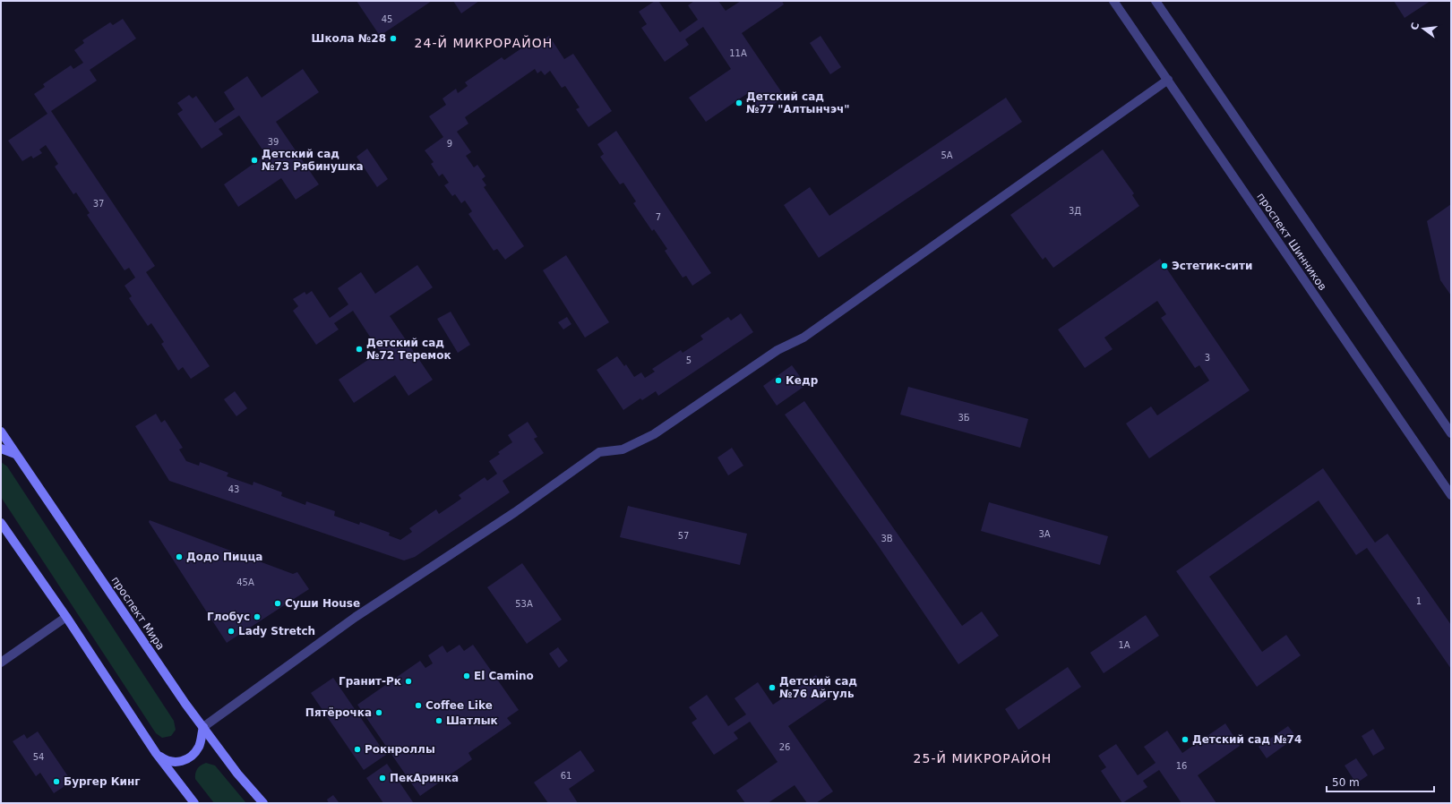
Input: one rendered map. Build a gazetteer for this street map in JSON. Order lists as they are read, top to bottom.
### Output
{
  "streets": {
    "main road": ["проспект Мира"],
    "street": ["проспект Шинников"]
  },
  "districts": ["24-Й МИКРОРАЙОН", "25-Й МИКРОРАЙОН"],
  "places": [
    "Школа №28",
    "Детский сад №77 \"Алтынчэч\"",
    "Детский сад №73 Рябинушка",
    "Эстетик-сити",
    "Детский сад №72 Теремок",
    "Кедр",
    "Додо Пицца",
    "Суши House",
    "Глобус",
    "Lady Stretch",
    "El Camino",
    "Гранит-Рк",
    "Детский сад №76 Айгуль",
    "Coffee Like",
    "Пятёрочка",
    "Шатлык",
    "Детский сад №74",
    "Рокнроллы",
    "ПекАринка",
    "Бургер Кинг"
  ],
  "house_numbers": [
    "45",
    "11А",
    "39",
    "9",
    "5А",
    "37",
    "3Д",
    "7",
    "3",
    "5",
    "3Б",
    "43",
    "3А",
    "57",
    "3В",
    "45А",
    "1",
    "53А",
    "1А",
    "26",
    "54",
    "16",
    "61"
  ],
  "scale_bar": "50 m",
  "north": "left"
}
